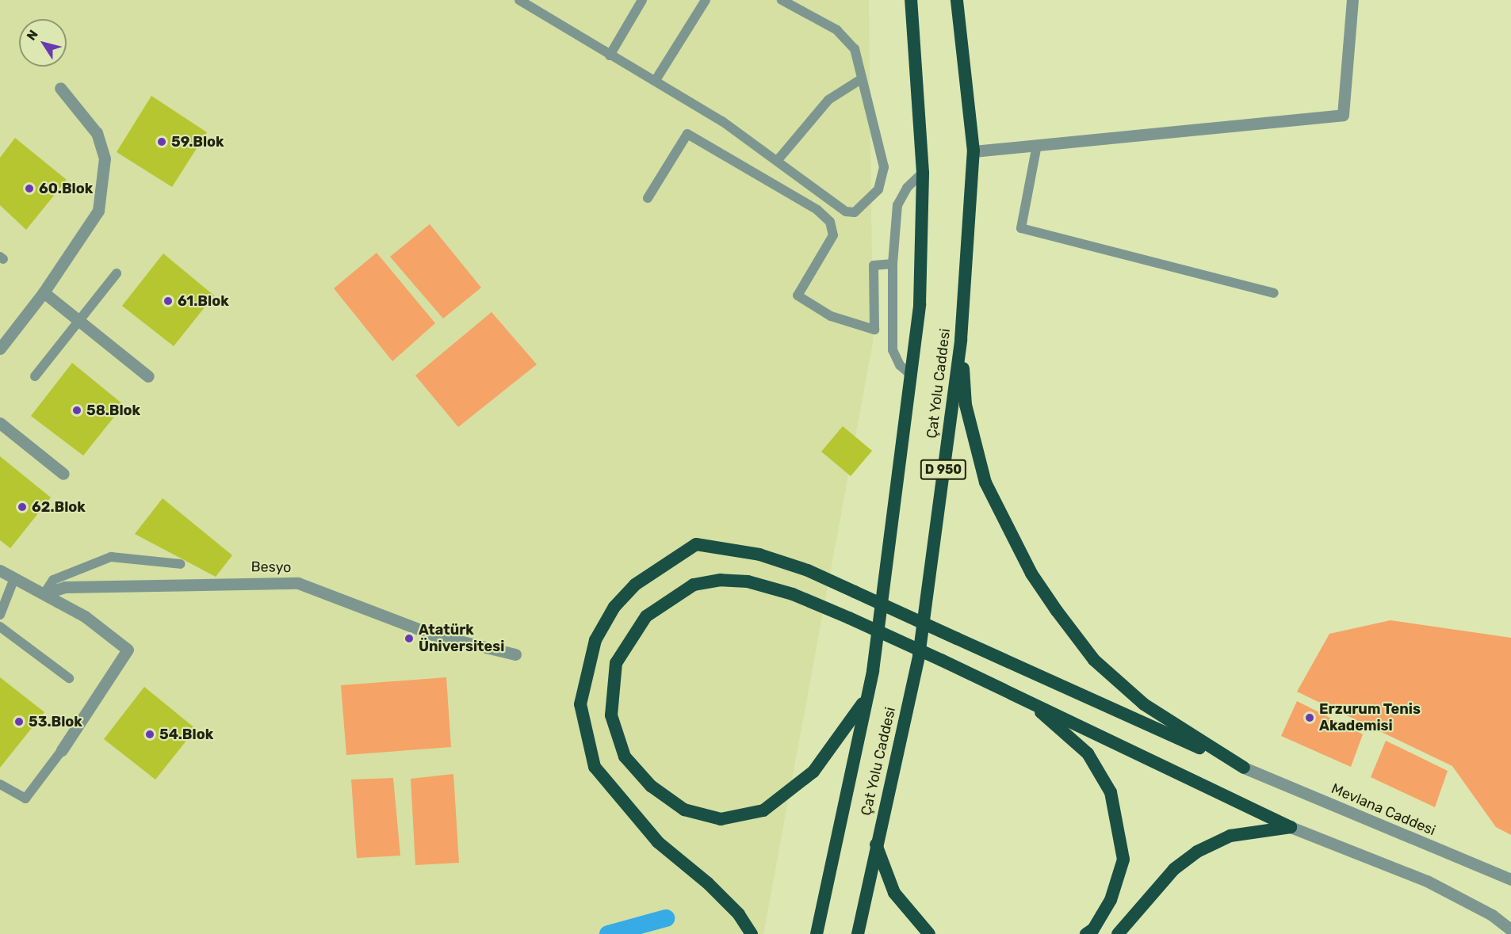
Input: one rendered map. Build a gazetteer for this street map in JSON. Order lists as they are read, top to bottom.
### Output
{
  "streets": {
    "highway": ["Çat Yolu Caddesi", "D 950"],
    "street": ["Besyo", "Mevlana Caddesi"]
  },
  "places": [
    "59.Blok",
    "60.Blok",
    "61.Blok",
    "58.Blok",
    "62.Blok",
    "Atatürk Üniversitesi",
    "Erzurum Tenis Akademisi",
    "53.Blok",
    "54.Blok"
  ],
  "north": "top left"
}
